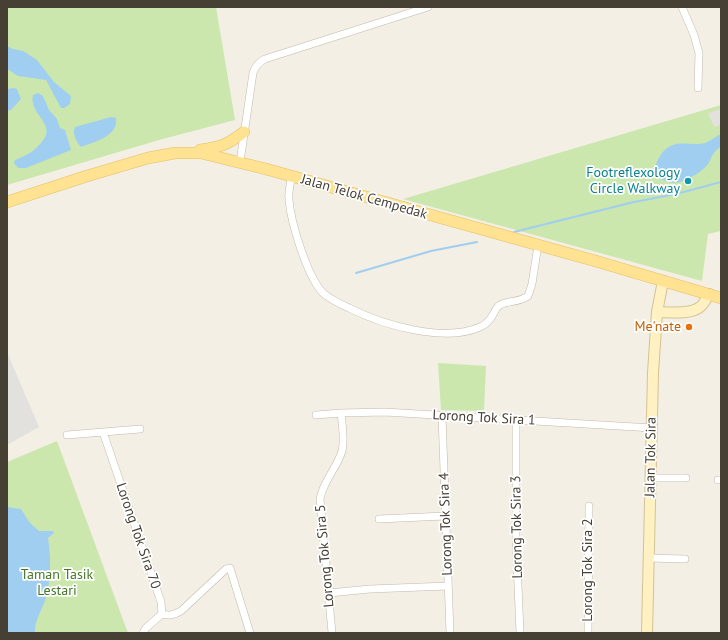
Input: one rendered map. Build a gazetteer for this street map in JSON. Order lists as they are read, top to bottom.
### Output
{
  "streets": {
    "main road": ["Jalan Telok Cempedak"],
    "street": [
      "Lorong Tok Sira 1",
      "Jalan Tok Sira",
      "Lorong Tok Sira 4",
      "Lorong Tok Sira 3",
      "Lorong Tok Sira 70",
      "Lorong Tok Sira 5",
      "Lorong Tok Sira 2"
    ]
  },
  "crossings": [
    ["Jalan Telok Cempedak", "Jalan Tok Sira"],
    ["Lorong Tok Sira 1", "Jalan Tok Sira"],
    ["Lorong Tok Sira 1", "Lorong Tok Sira 4"],
    ["Lorong Tok Sira 1", "Lorong Tok Sira 3"],
    ["Lorong Tok Sira 1", "Lorong Tok Sira 5"]
  ],
  "parks": ["Taman Tasik Lestari"],
  "places": ["Footreflexology Circle Walkway", "Me'nate"]
}
